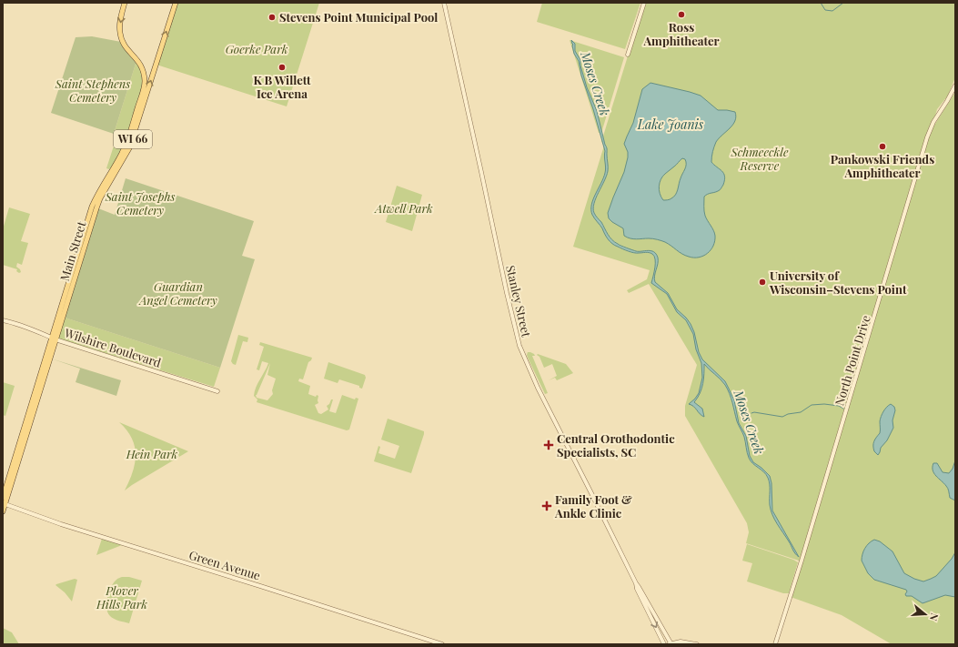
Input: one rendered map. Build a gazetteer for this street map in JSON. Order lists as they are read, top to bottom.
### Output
{
  "streets": {
    "main road": ["WI 66", "Main Street"],
    "street": [
      "Stanley Street",
      "Wilshire Boulevard",
      "North Point Drive",
      "Green Avenue"
    ]
  },
  "crossings": [
    ["Main Street", "Wilshire Boulevard"],
    ["Main Street", "Green Avenue"]
  ],
  "water": ["Moses Creek", "Lake Joanis"],
  "parks": [
    "Goerke Park",
    "Saint Stephens Cemetery",
    "Schmeeckle Reserve",
    "Saint Josephs Cemetery",
    "Atwell Park",
    "Guardian Angel Cemetery",
    "Hein Park",
    "Plover Hills Park"
  ],
  "places": {
    "other": [
      "Ross Amphitheater",
      "Stevens Point Municipal Pool",
      "K B Willett Ice Arena",
      "Pankowski Friends Amphitheater",
      "University of Wisconsin–Stevens Point"
    ],
    "health": ["Central Orothodontic Specialists, SC", "Family Foot & Ankle Clinic"]
  },
  "north": "right"
}
